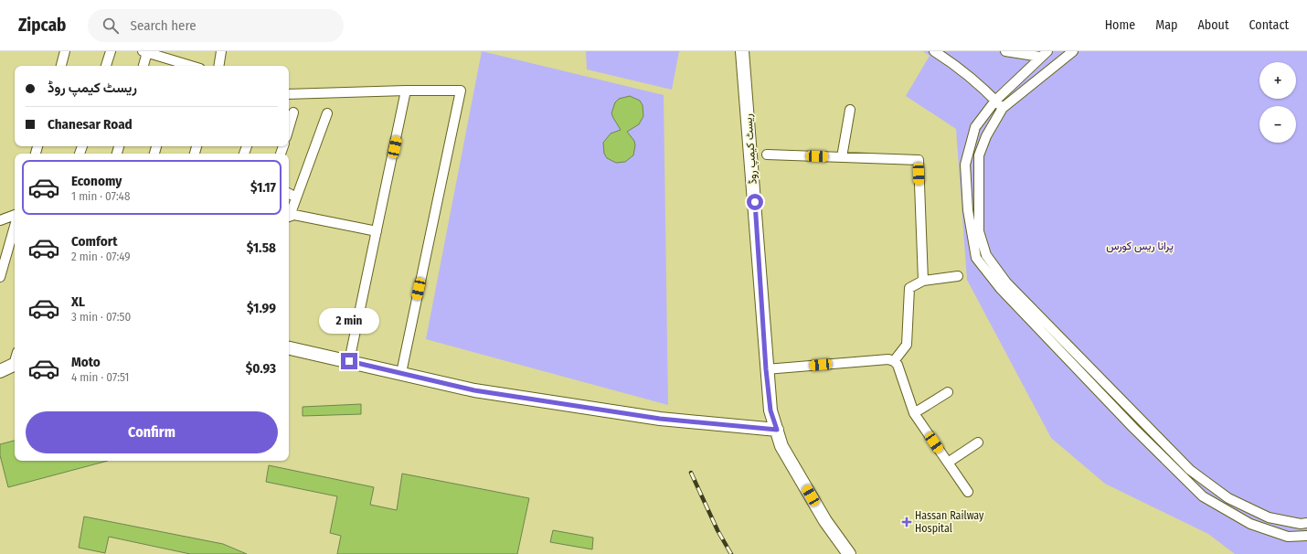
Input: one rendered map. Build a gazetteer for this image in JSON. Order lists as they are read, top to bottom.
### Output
{
  "streets": {
    "street": ["ریسٹ کیمپ روڈ"]
  },
  "parks": ["پرانا ریس کورس"],
  "places": {
    "health": ["Hassan Railway Hospital"]
  },
  "page": {
    "header": "Zipcab",
    "search": "Search here",
    "nav": [
      "Home",
      "Map",
      "About",
      "Contact"
    ],
    "map_buttons": ["+", "−"],
    "banner": ["ریسٹ کیمپ روڈ", "Chanesar Road"],
    "list": [
      {
        "name": "Economy",
        "note": "1 min · 07:48",
        "value": "$1.17"
      },
      {
        "name": "Comfort",
        "note": "2 min · 07:49",
        "value": "$1.58"
      },
      {
        "name": "XL",
        "note": "3 min · 07:50",
        "value": "$1.99"
      },
      {
        "name": "Moto",
        "note": "4 min · 07:51",
        "value": "$0.93"
      }
    ],
    "bubble": "2 min",
    "buttons": "Confirm"
  }
}
